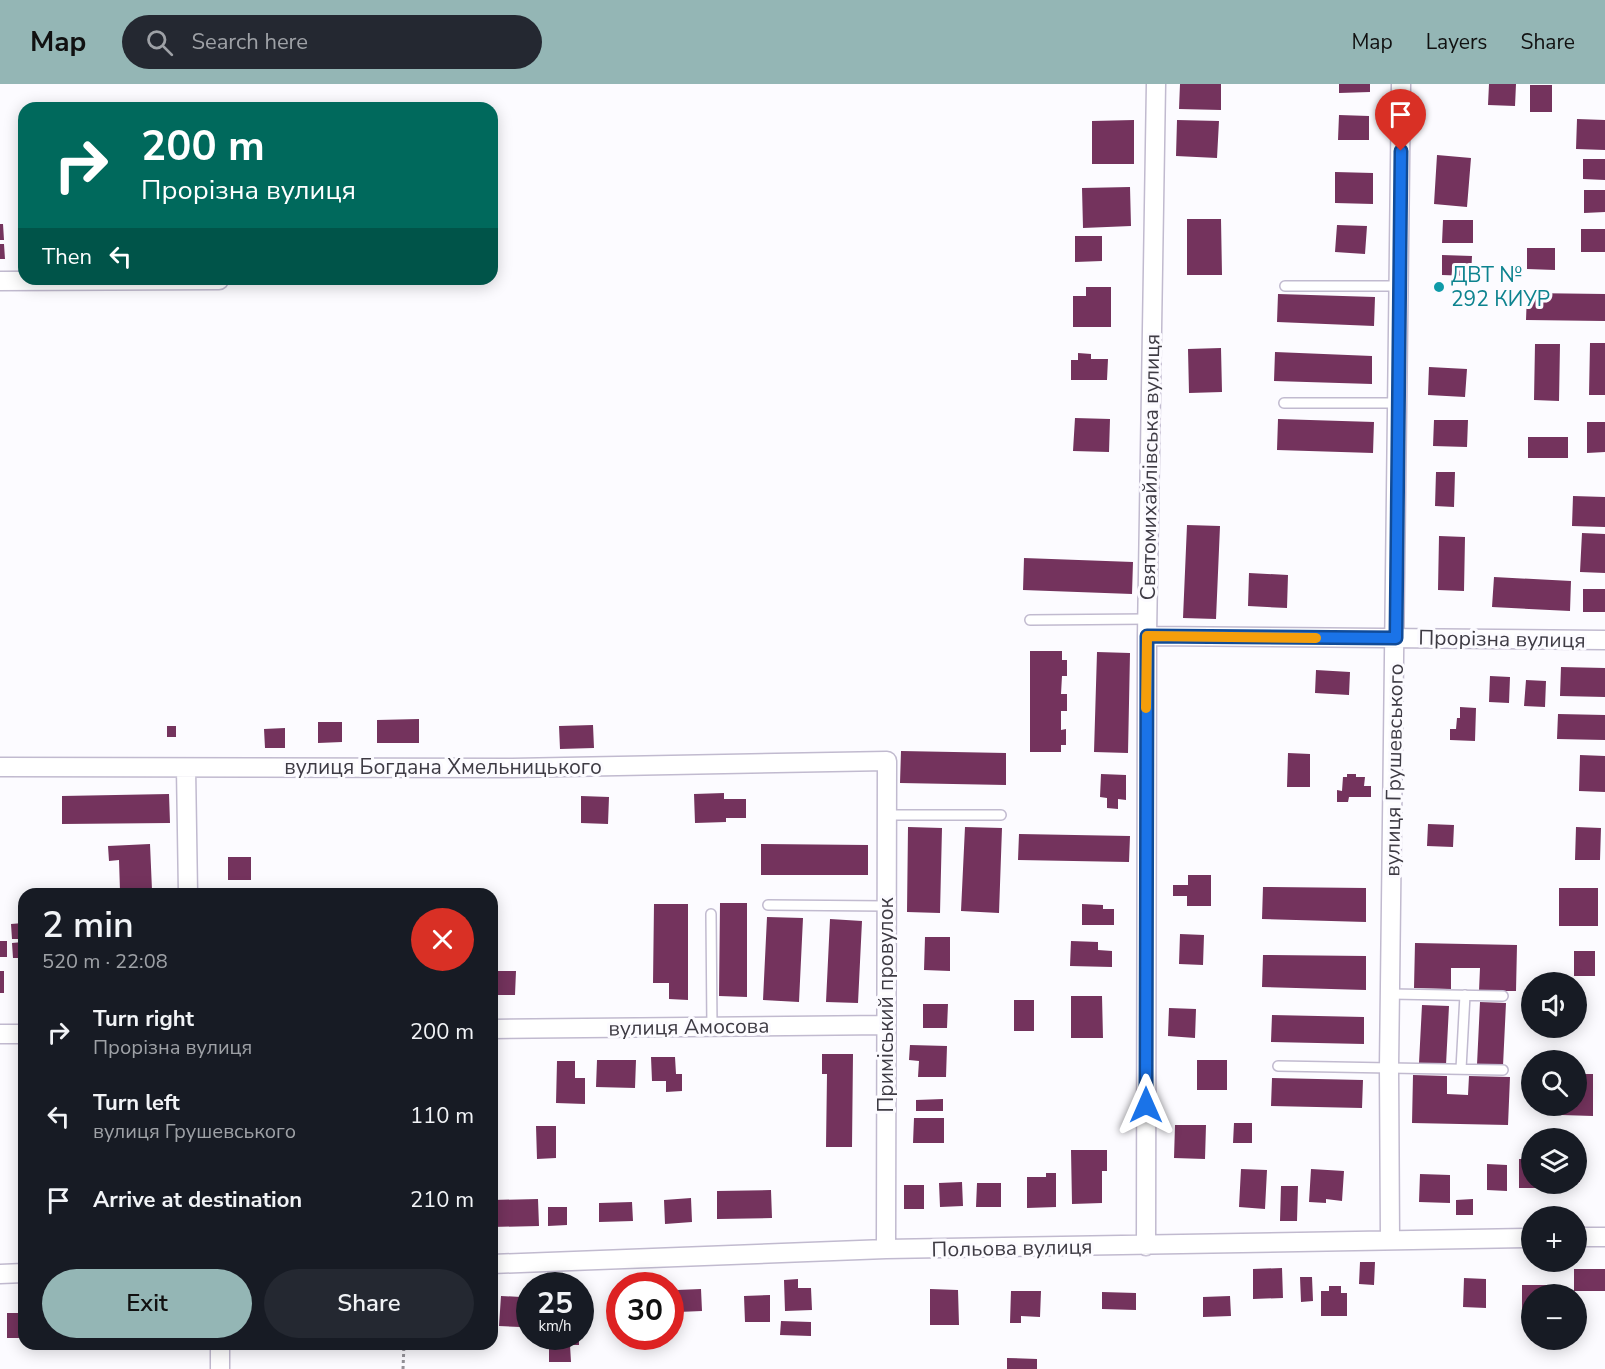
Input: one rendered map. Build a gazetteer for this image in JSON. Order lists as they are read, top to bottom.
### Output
{
  "streets": {
    "street": [
      "Святомихайлівська вулиця",
      "Прорізна вулиця",
      "вулиця Богдана Хмельницького",
      "вулиця Грушевського",
      "Приміський провулок",
      "вулиця Амосова",
      "Польова вулиця"
    ]
  },
  "crossings": [
    ["Святомихайлівська вулиця", "Прорізна вулиця"],
    ["Святомихайлівська вулиця", "Польова вулиця"],
    ["Прорізна вулиця", "вулиця Грушевського"],
    ["вулиця Богдана Хмельницького", "Приміський провулок"],
    ["вулиця Грушевського", "Польова вулиця"],
    ["Приміський провулок", "вулиця Амосова"],
    ["Приміський провулок", "Польова вулиця"]
  ],
  "places": ["ДВТ № 292 КИУР"],
  "page": {
    "header": "Map",
    "search": "Search here",
    "nav": ["Map", "Layers", "Share"],
    "turn": ["200 m", "Прорізна вулиця"],
    "then": "Then",
    "heading": ["2 min", "520 m · 22:08"],
    "map_buttons": ["+", "−"],
    "list": [
      {
        "name": "Turn right",
        "note": "Прорізна вулиця",
        "value": "200 m"
      },
      {
        "name": "Turn left",
        "note": "вулиця Грушевського",
        "value": "110 m"
      },
      {
        "name": "Arrive at destination",
        "value": "210 m"
      }
    ],
    "buttons": ["Exit", "Share"],
    "speed": "25 km/h",
    "limit": "30"
  }
}
